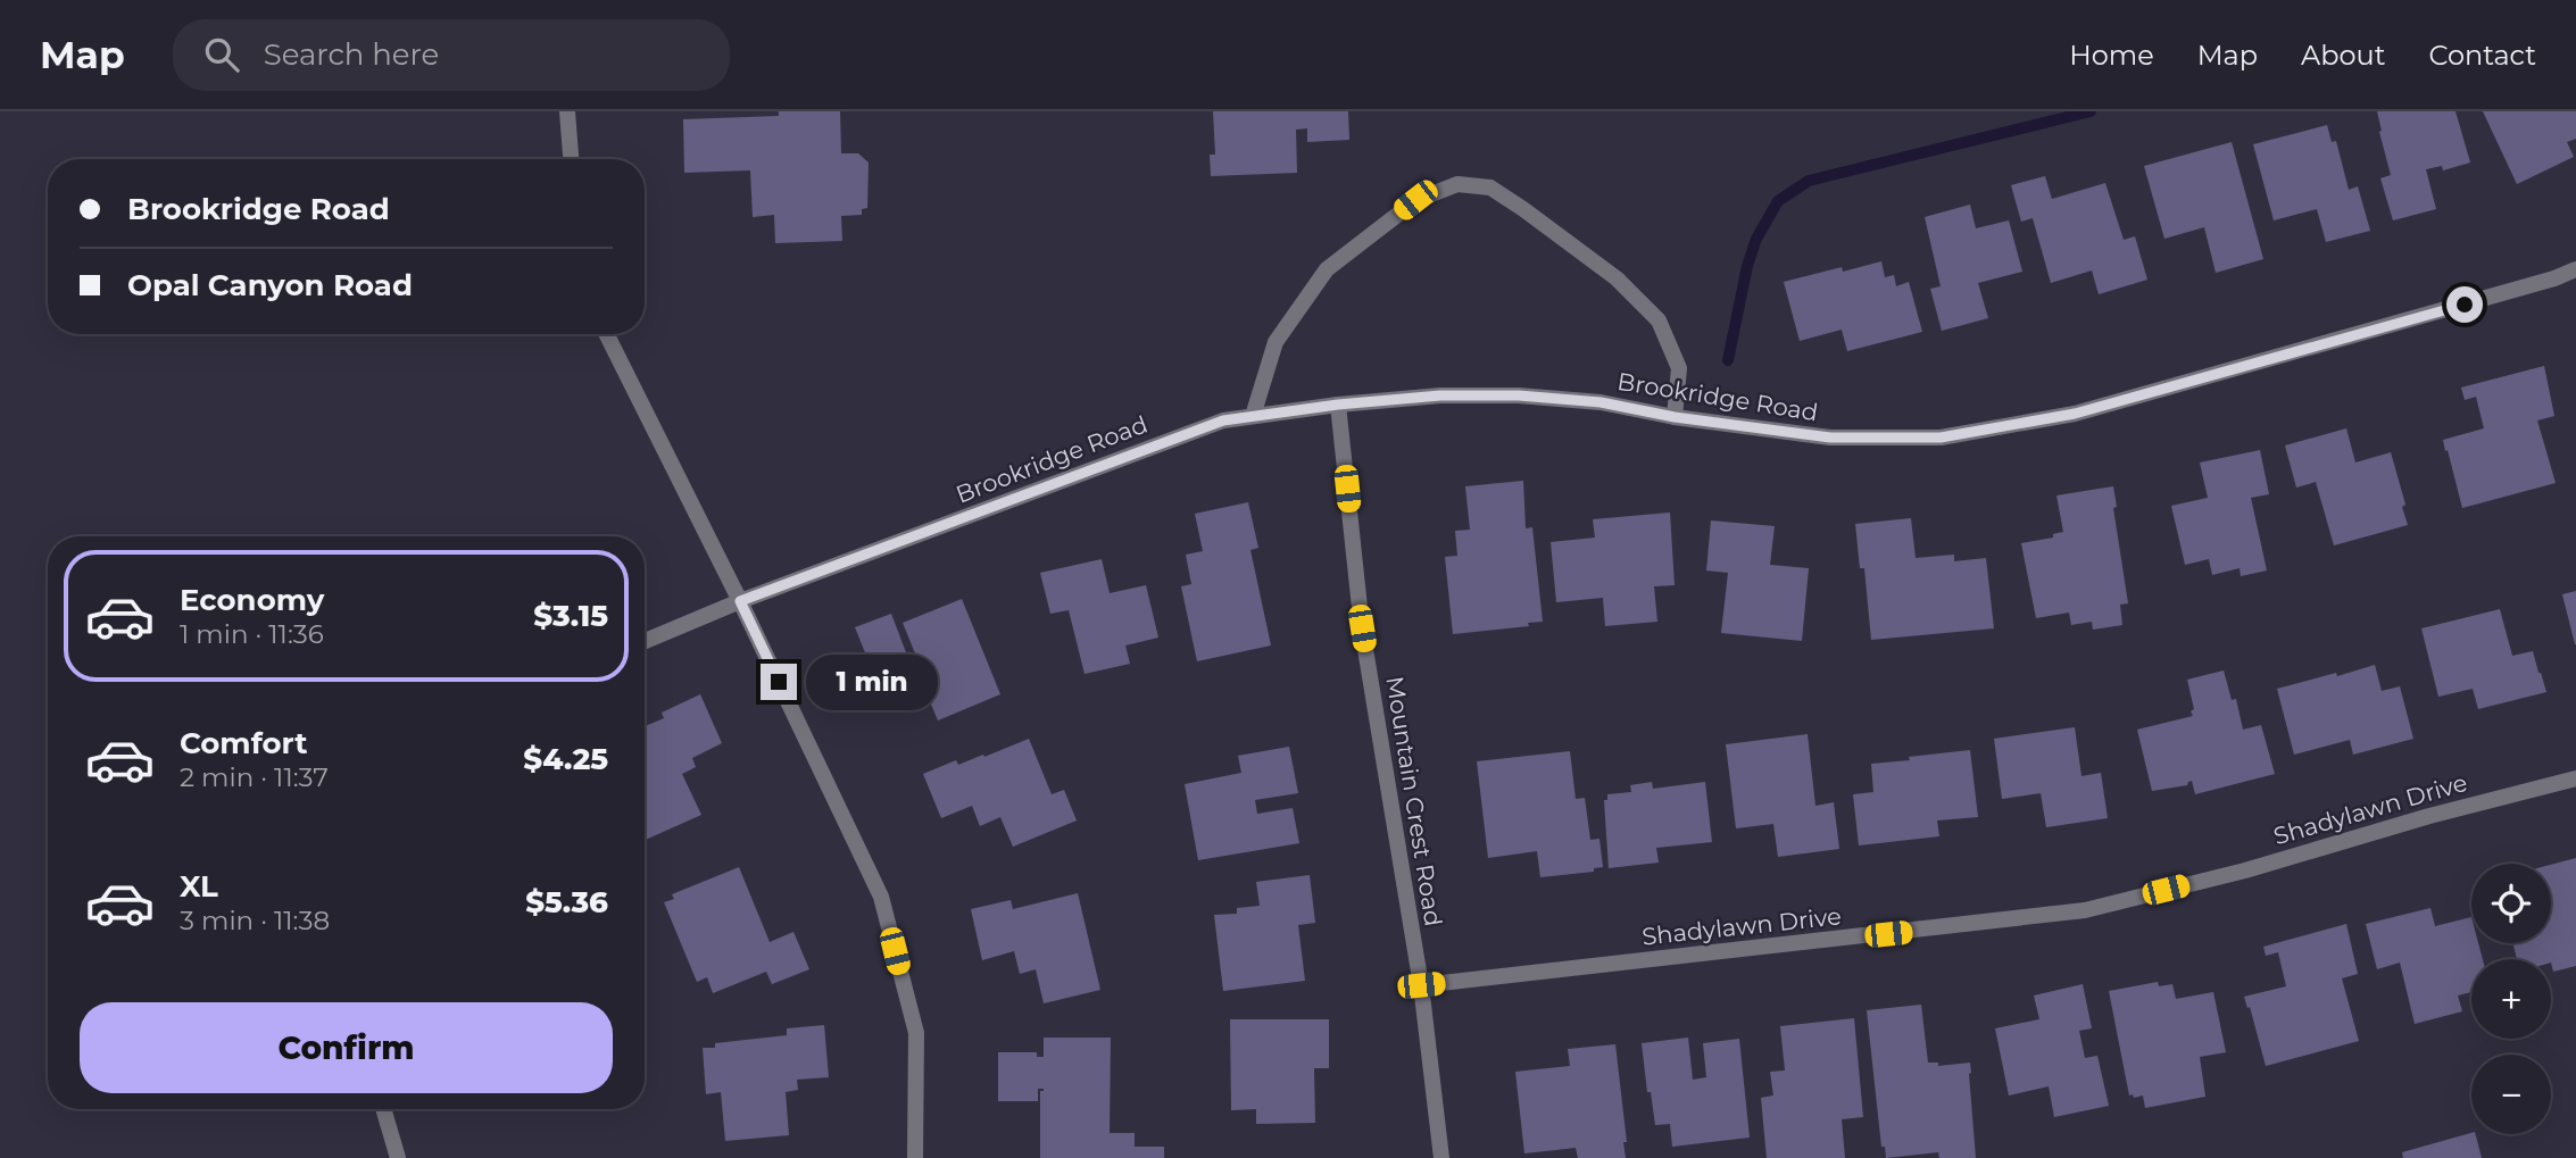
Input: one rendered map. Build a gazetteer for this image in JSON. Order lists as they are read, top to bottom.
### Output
{
  "streets": {
    "street": ["Brookridge Road", "Mountain Crest Road", "Shadylawn Drive"]
  },
  "crossings": [
    ["Brookridge Road", "Mountain Crest Road"],
    ["Mountain Crest Road", "Shadylawn Drive"]
  ],
  "page": {
    "header": "Map",
    "search": "Search here",
    "nav": [
      "Home",
      "Map",
      "About",
      "Contact"
    ],
    "banner": ["Brookridge Road", "Opal Canyon Road"],
    "list": [
      {
        "name": "Economy",
        "note": "1 min · 11:36",
        "value": "$3.15"
      },
      {
        "name": "Comfort",
        "note": "2 min · 11:37",
        "value": "$4.25"
      },
      {
        "name": "XL",
        "note": "3 min · 11:38",
        "value": "$5.36"
      }
    ],
    "bubble": "1 min",
    "map_buttons": ["+", "−"],
    "buttons": "Confirm"
  }
}
